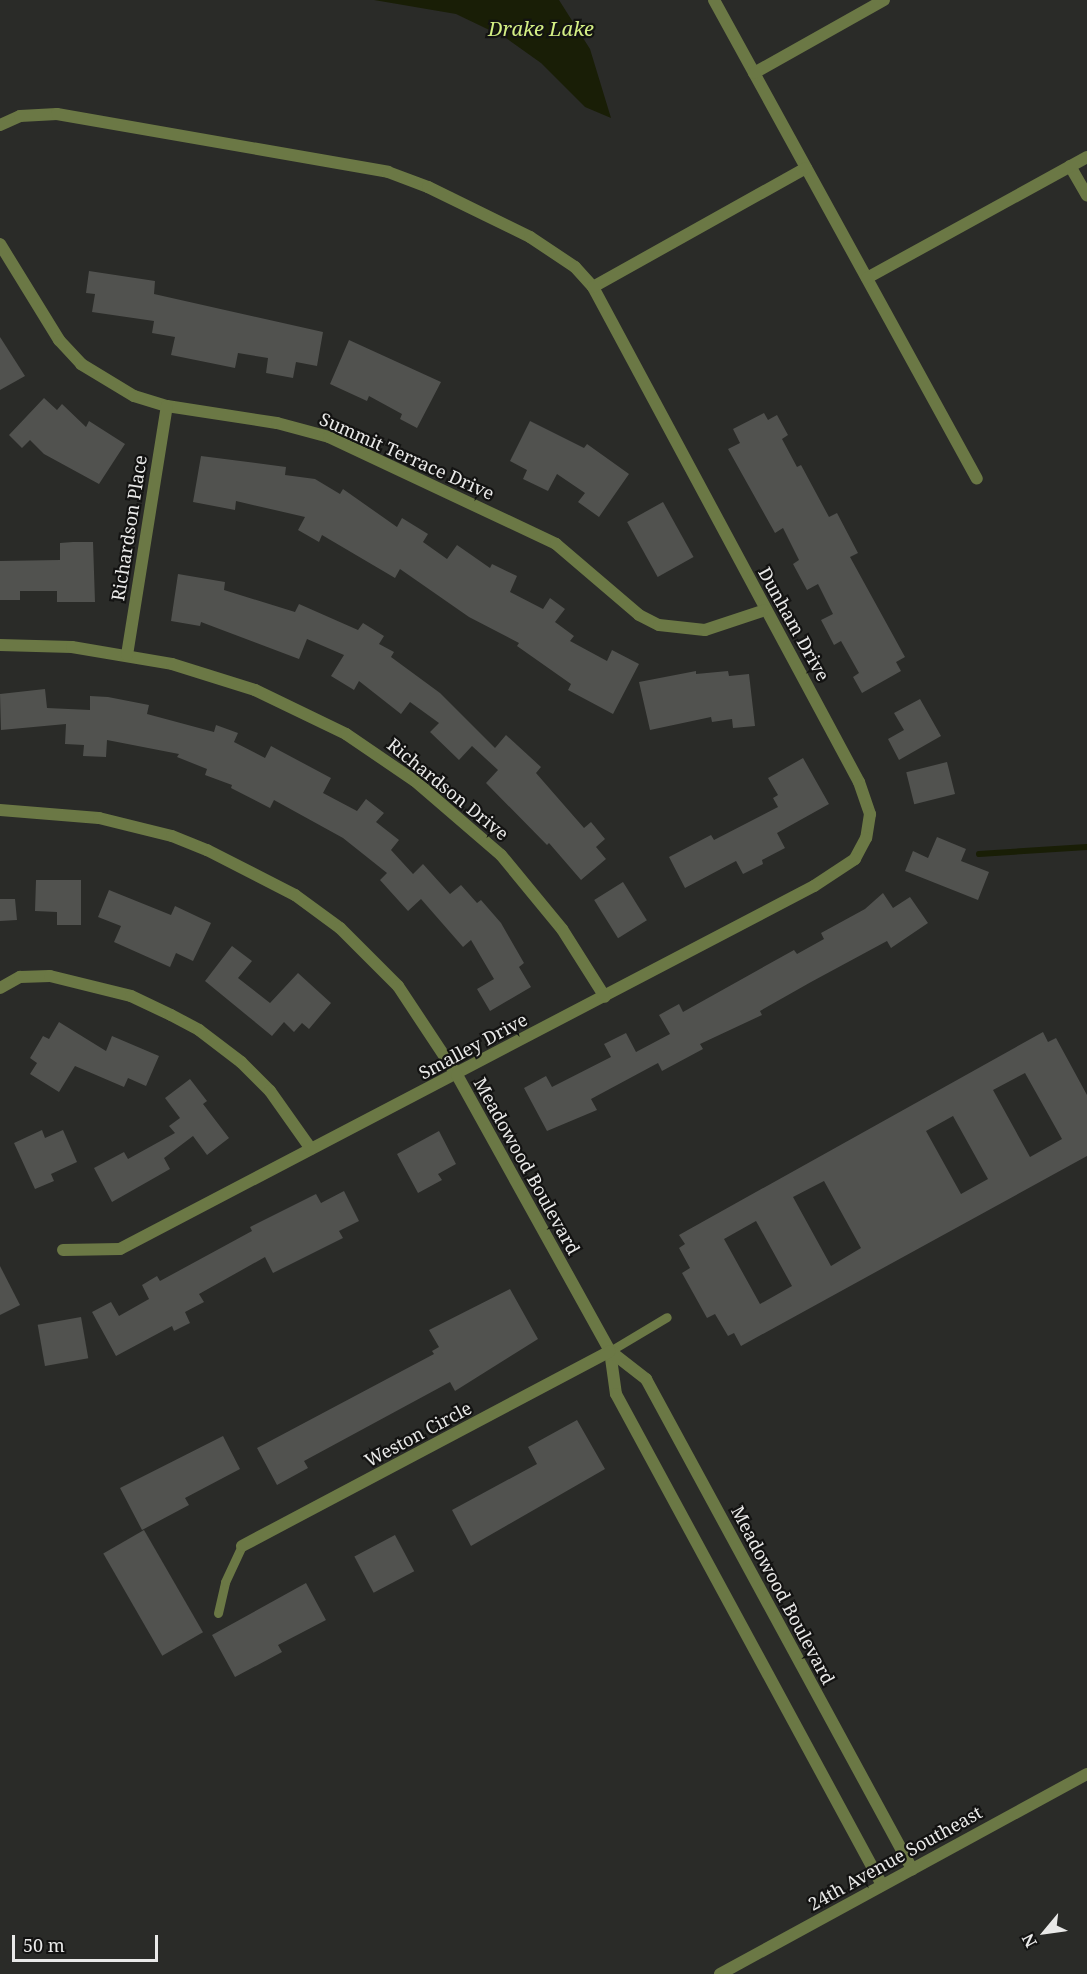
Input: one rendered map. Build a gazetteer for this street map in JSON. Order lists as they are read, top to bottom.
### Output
{
  "streets": {
    "street": [
      "Summit Terrace Drive",
      "Richardson Place",
      "Dunham Drive",
      "Richardson Drive",
      "Smalley Drive",
      "Meadowood Boulevard",
      "Weston Circle",
      "24th Avenue Southeast"
    ]
  },
  "crossings": [
    ["Summit Terrace Drive", "Richardson Place"],
    ["Summit Terrace Drive", "Dunham Drive"],
    ["Richardson Place", "Richardson Drive"],
    ["Dunham Drive", "Smalley Drive"],
    ["Richardson Drive", "Smalley Drive"],
    ["Smalley Drive", "Meadowood Boulevard"],
    ["Meadowood Boulevard", "Weston Circle"],
    ["Meadowood Boulevard", "24th Avenue Southeast"]
  ],
  "water": ["Drake Lake"],
  "scale_bar": "50 m",
  "north": "bottom left"
}
